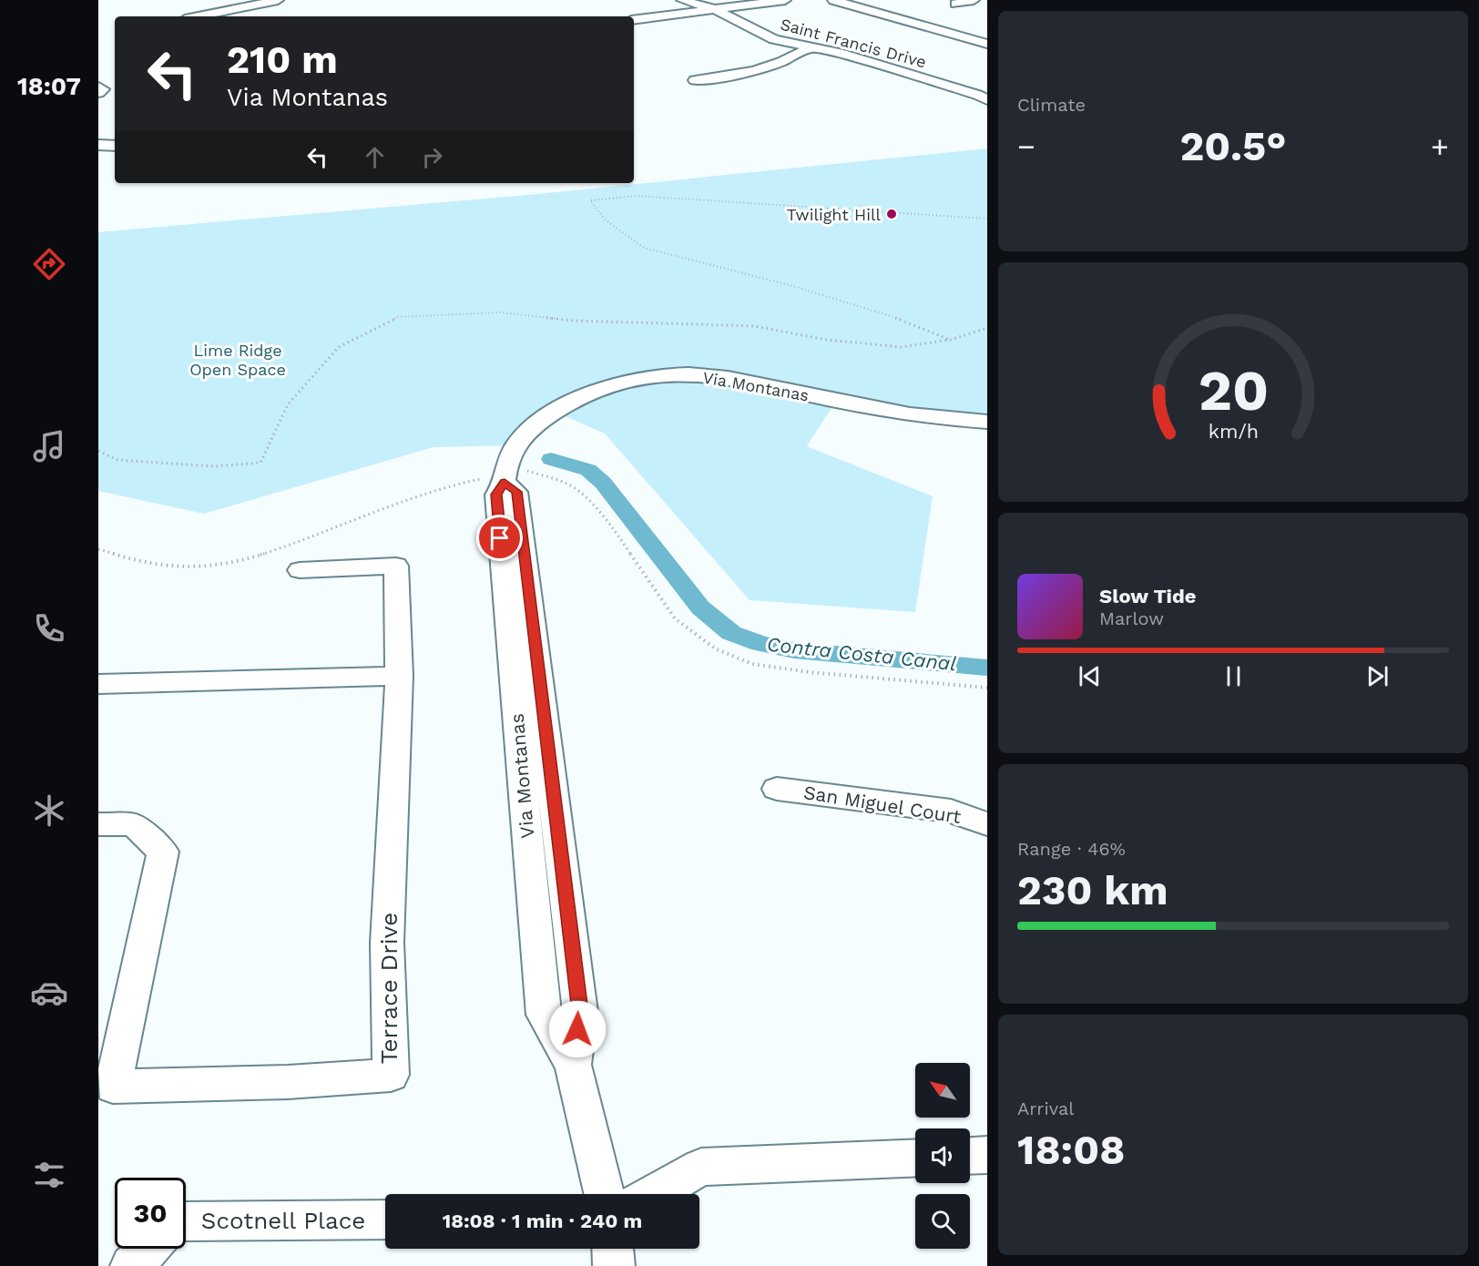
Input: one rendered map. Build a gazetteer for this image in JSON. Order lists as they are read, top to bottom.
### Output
{
  "streets": {
    "street": [
      "Saint Francis Drive",
      "Via Montanas",
      "San Miguel Court",
      "Terrace Drive",
      "Scotnell Place"
    ]
  },
  "water": ["Contra Costa Canal"],
  "parks": ["Lime Ridge Open Space"],
  "places": ["Twilight Hill"],
  "north": "top left",
  "page": {
    "tabs": "18:07",
    "tile": [
      "Climate",
      ["Range · 46%", "230 km"],
      ["Arrival", "18:08"]
    ],
    "turn": ["210 m", "Via Montanas"],
    "heat": ["−", "20.5°", "+"],
    "song": ["Slow Tide", "Marlow"],
    "limit": "30",
    "trip": "18:08 · 1 min · 240 m",
    "gauge": ["20", "km/h"]
  }
}
